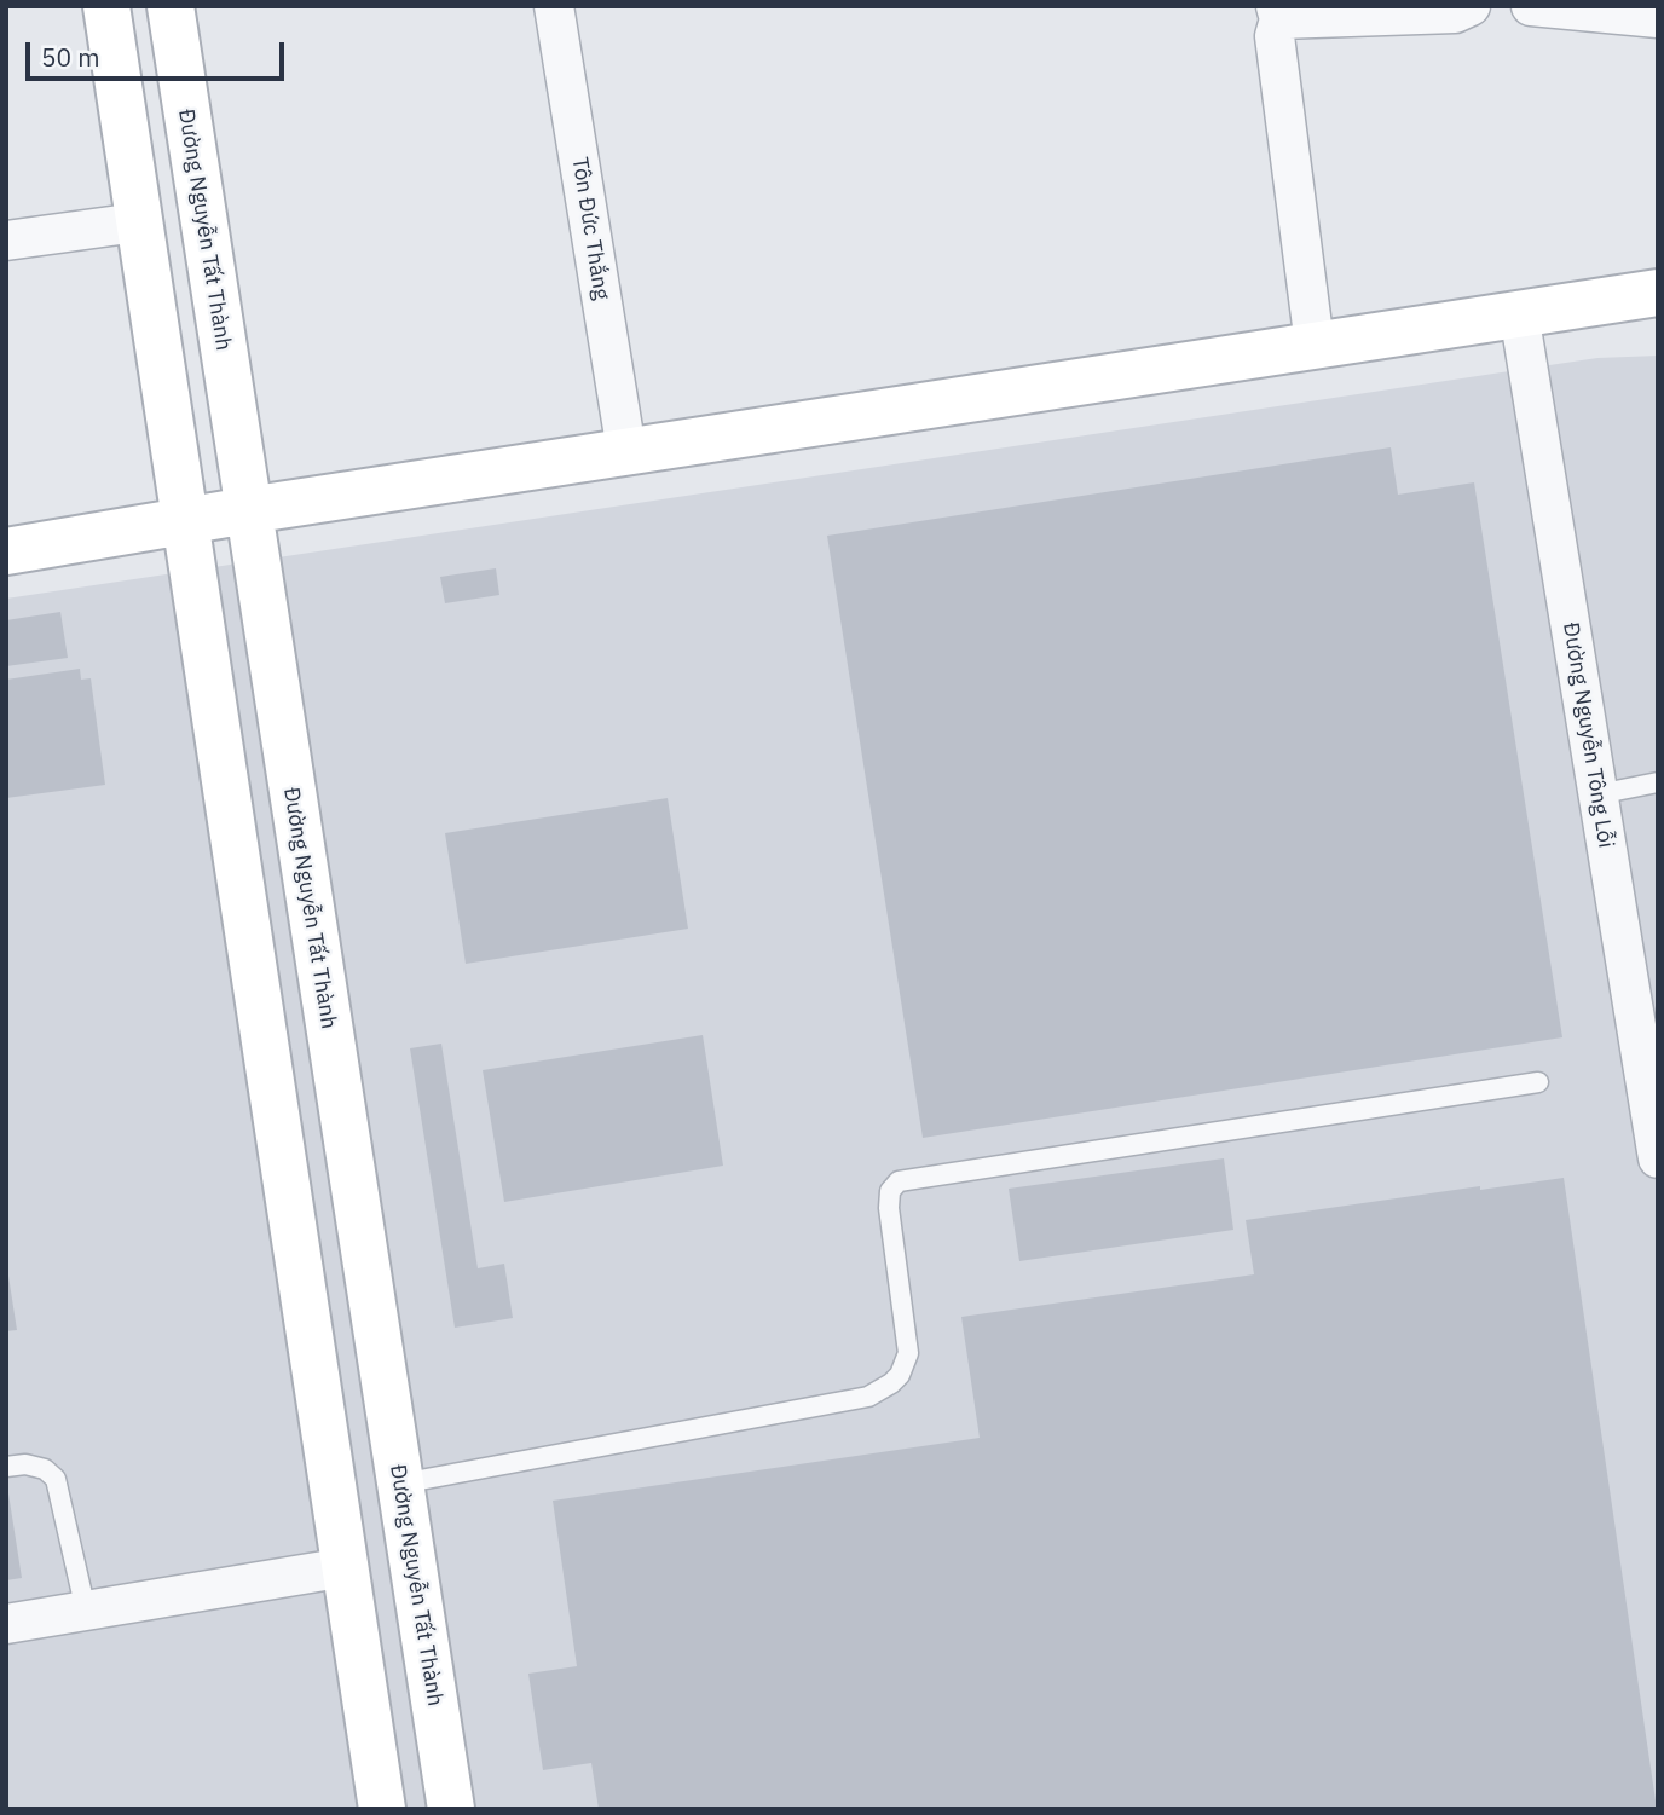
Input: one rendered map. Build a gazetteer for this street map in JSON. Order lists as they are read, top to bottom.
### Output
{
  "streets": {
    "main road": ["Đường Nguyễn Tất Thành"],
    "street": ["Tôn Đức Thắng", "Đường Nguyễn Tông Lỗi"]
  },
  "scale_bar": "50 m"
}
